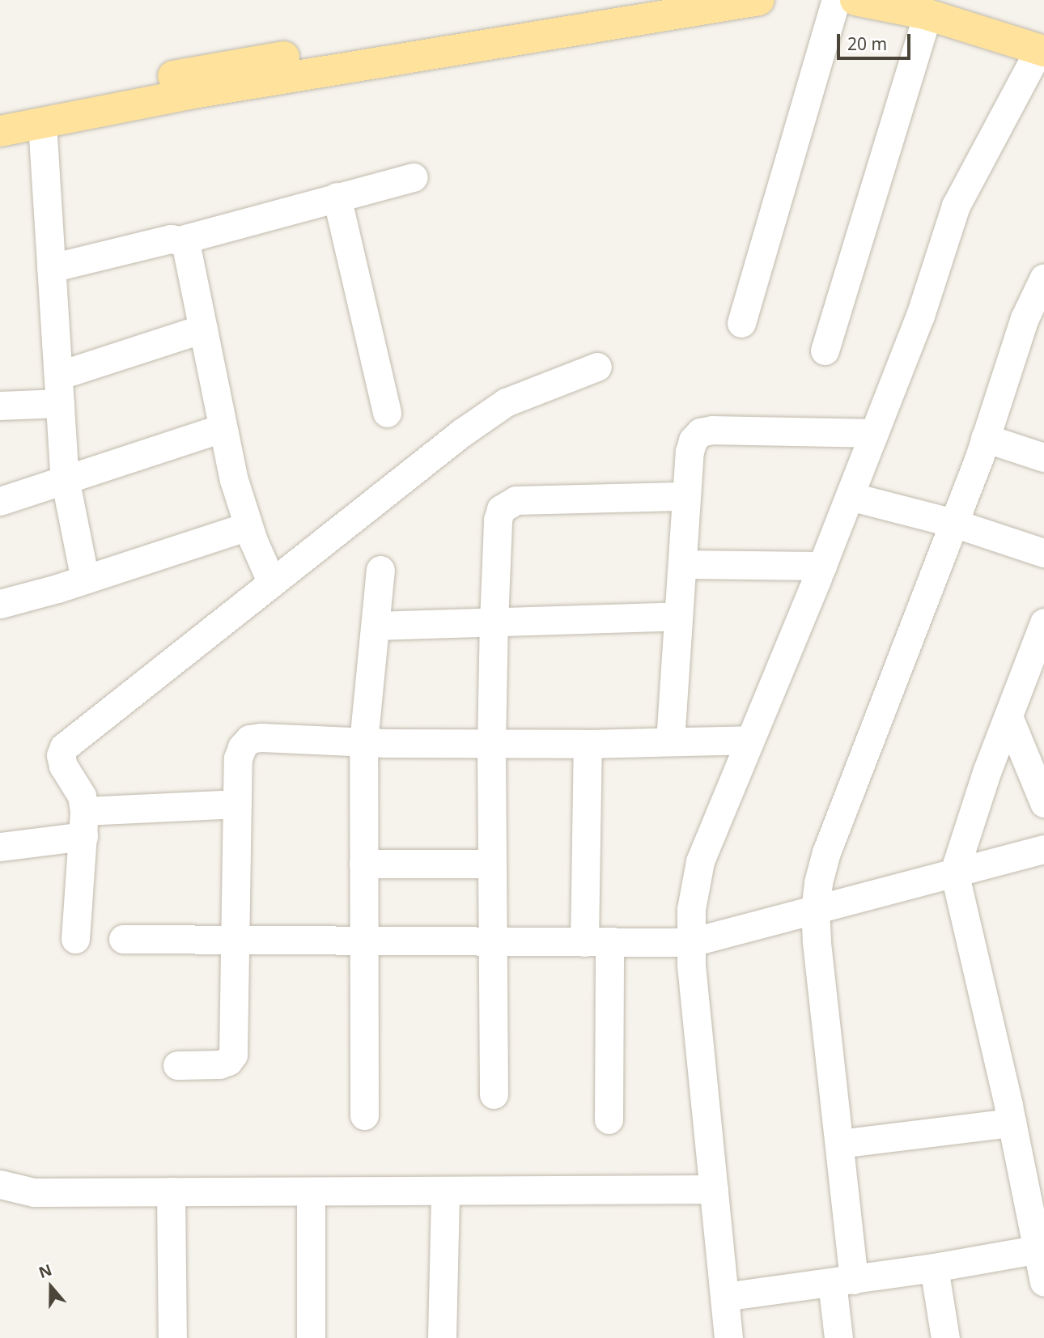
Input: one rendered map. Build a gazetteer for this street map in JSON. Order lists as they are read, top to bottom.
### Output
{
  "scale_bar": "20 m",
  "north": "top"
}
